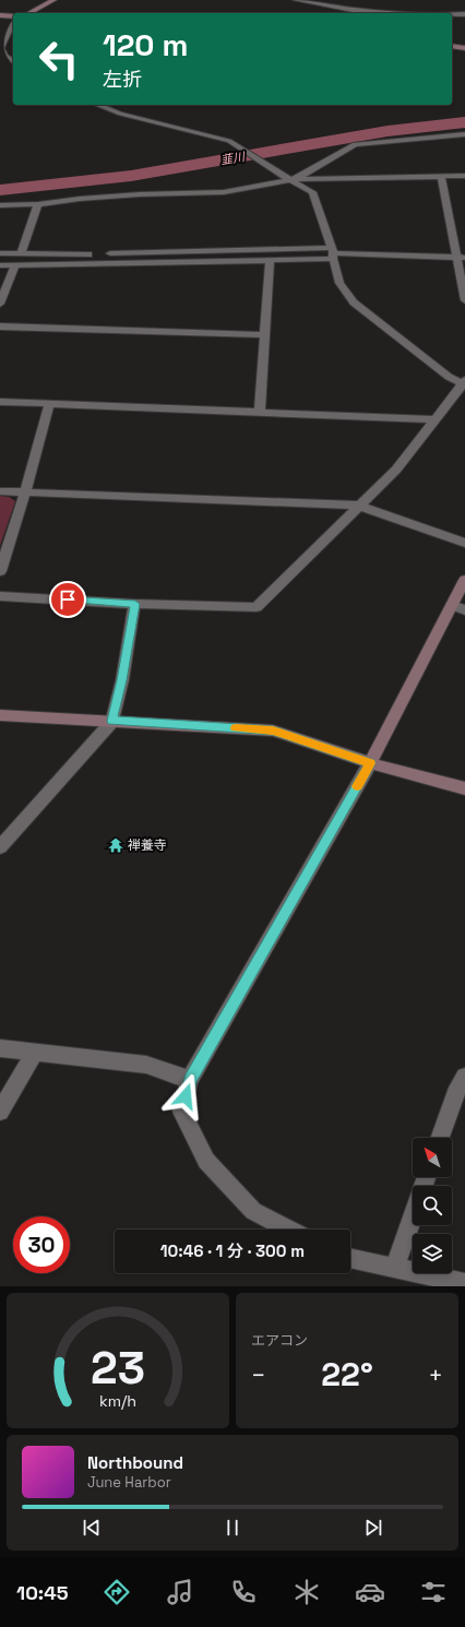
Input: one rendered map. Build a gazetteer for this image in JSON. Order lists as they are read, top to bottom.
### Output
{
  "water": ["韮川"],
  "places": {
    "temple": ["禅養寺"]
  },
  "north": "top left",
  "page": {
    "turn": ["120 m", "左折"],
    "limit": "30",
    "trip": "10:46 · 1 分 · 300 m",
    "tile": "エアコン",
    "heat": ["−", "22°", "+"],
    "song": ["Northbound", "June Harbor"],
    "tabs": "10:45",
    "gauge": ["23", "km/h"]
  }
}
